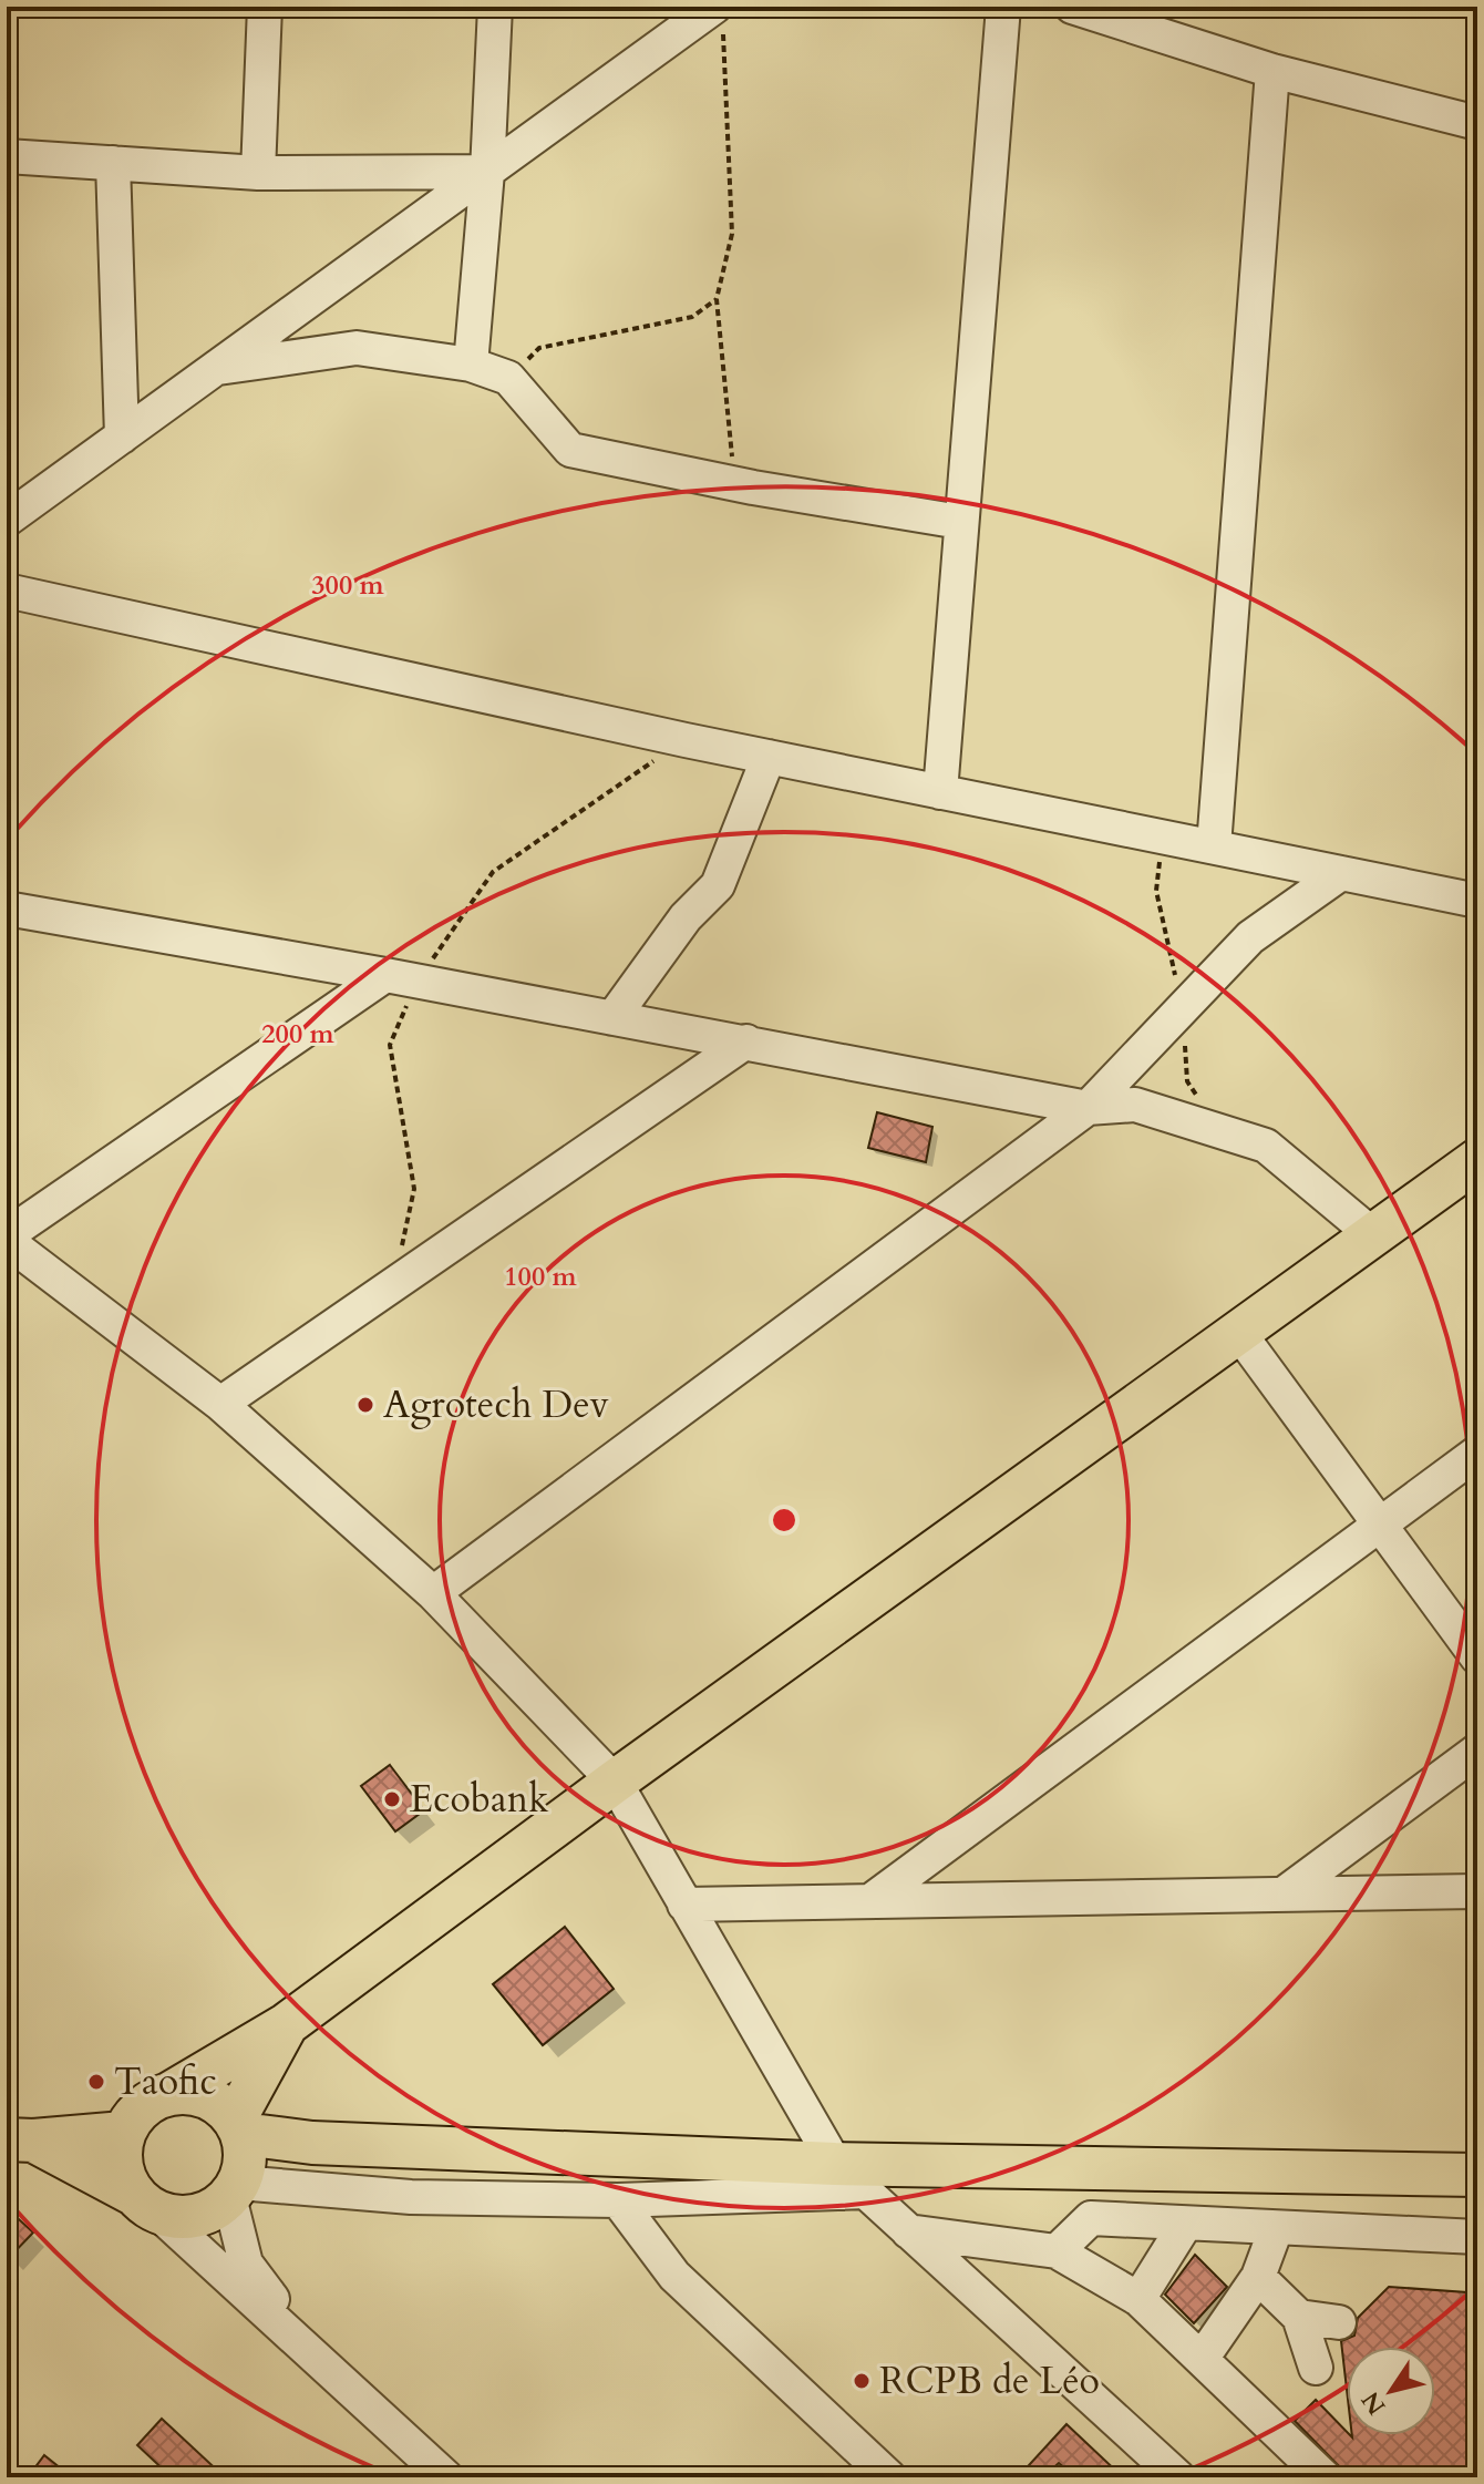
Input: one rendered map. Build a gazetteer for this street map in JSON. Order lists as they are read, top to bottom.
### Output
{
  "places": [
    "Agrotech Dev",
    "Ecobank",
    "Taofic",
    "RCPB de Léo"
  ],
  "north": "bottom left",
  "rings": ["300 m", "200 m", "100 m"]
}
